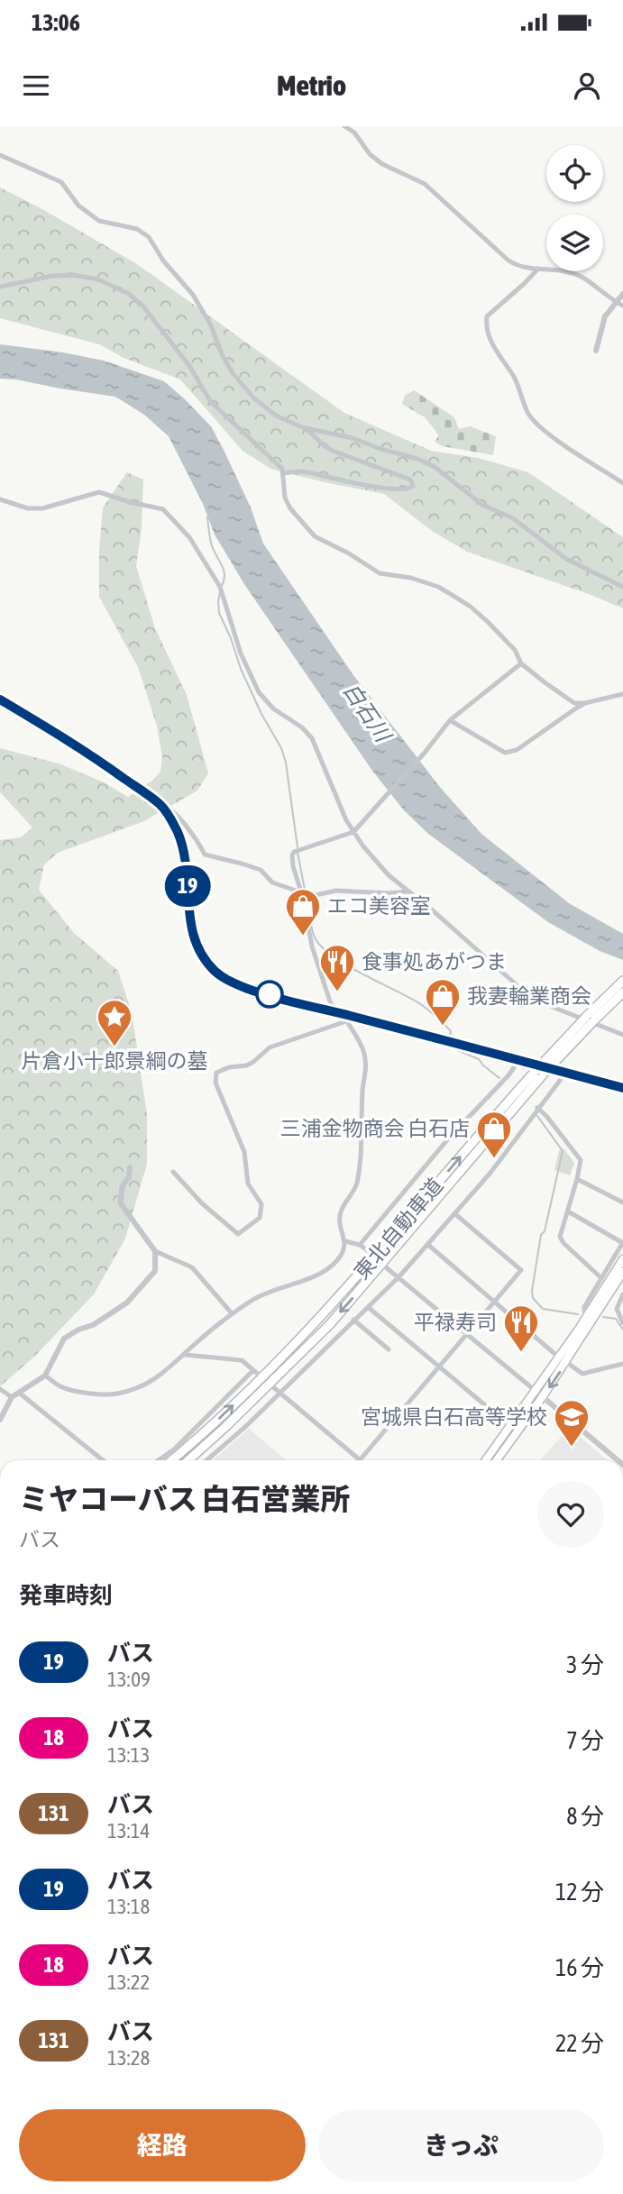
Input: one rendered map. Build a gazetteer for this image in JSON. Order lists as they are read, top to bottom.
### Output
{
  "streets": {
    "highway": ["東北自動車道"]
  },
  "water": ["白石川"],
  "places": {
    "shop": ["エコ美容室", "我妻輪業商会", "三浦金物商会 白石店"],
    "restaurant": ["食事処あがつま", "平禄寿司"],
    "place": ["片倉小十郎景綱の墓"],
    "school or university": ["宮城県白石高等学校"]
  },
  "lines": ["bus line 19"],
  "page": {
    "status": "13:06",
    "header": "Metrio",
    "on_map": "19",
    "heading": [
      ["ミヤコーバス 白石営業所", "バス"],
      "発車時刻"
    ],
    "list": [
      {
        "mark": "19",
        "name": "バス",
        "note": "13:09",
        "value": "3 分"
      },
      {
        "mark": "18",
        "name": "バス",
        "note": "13:13",
        "value": "7 分"
      },
      {
        "mark": "131",
        "name": "バス",
        "note": "13:14",
        "value": "8 分"
      },
      {
        "mark": "19",
        "name": "バス",
        "note": "13:18",
        "value": "12 分"
      },
      {
        "mark": "18",
        "name": "バス",
        "note": "13:22",
        "value": "16 分"
      },
      {
        "mark": "131",
        "name": "バス",
        "note": "13:28",
        "value": "22 分"
      }
    ],
    "buttons": ["経路", "きっぷ"]
  }
}
